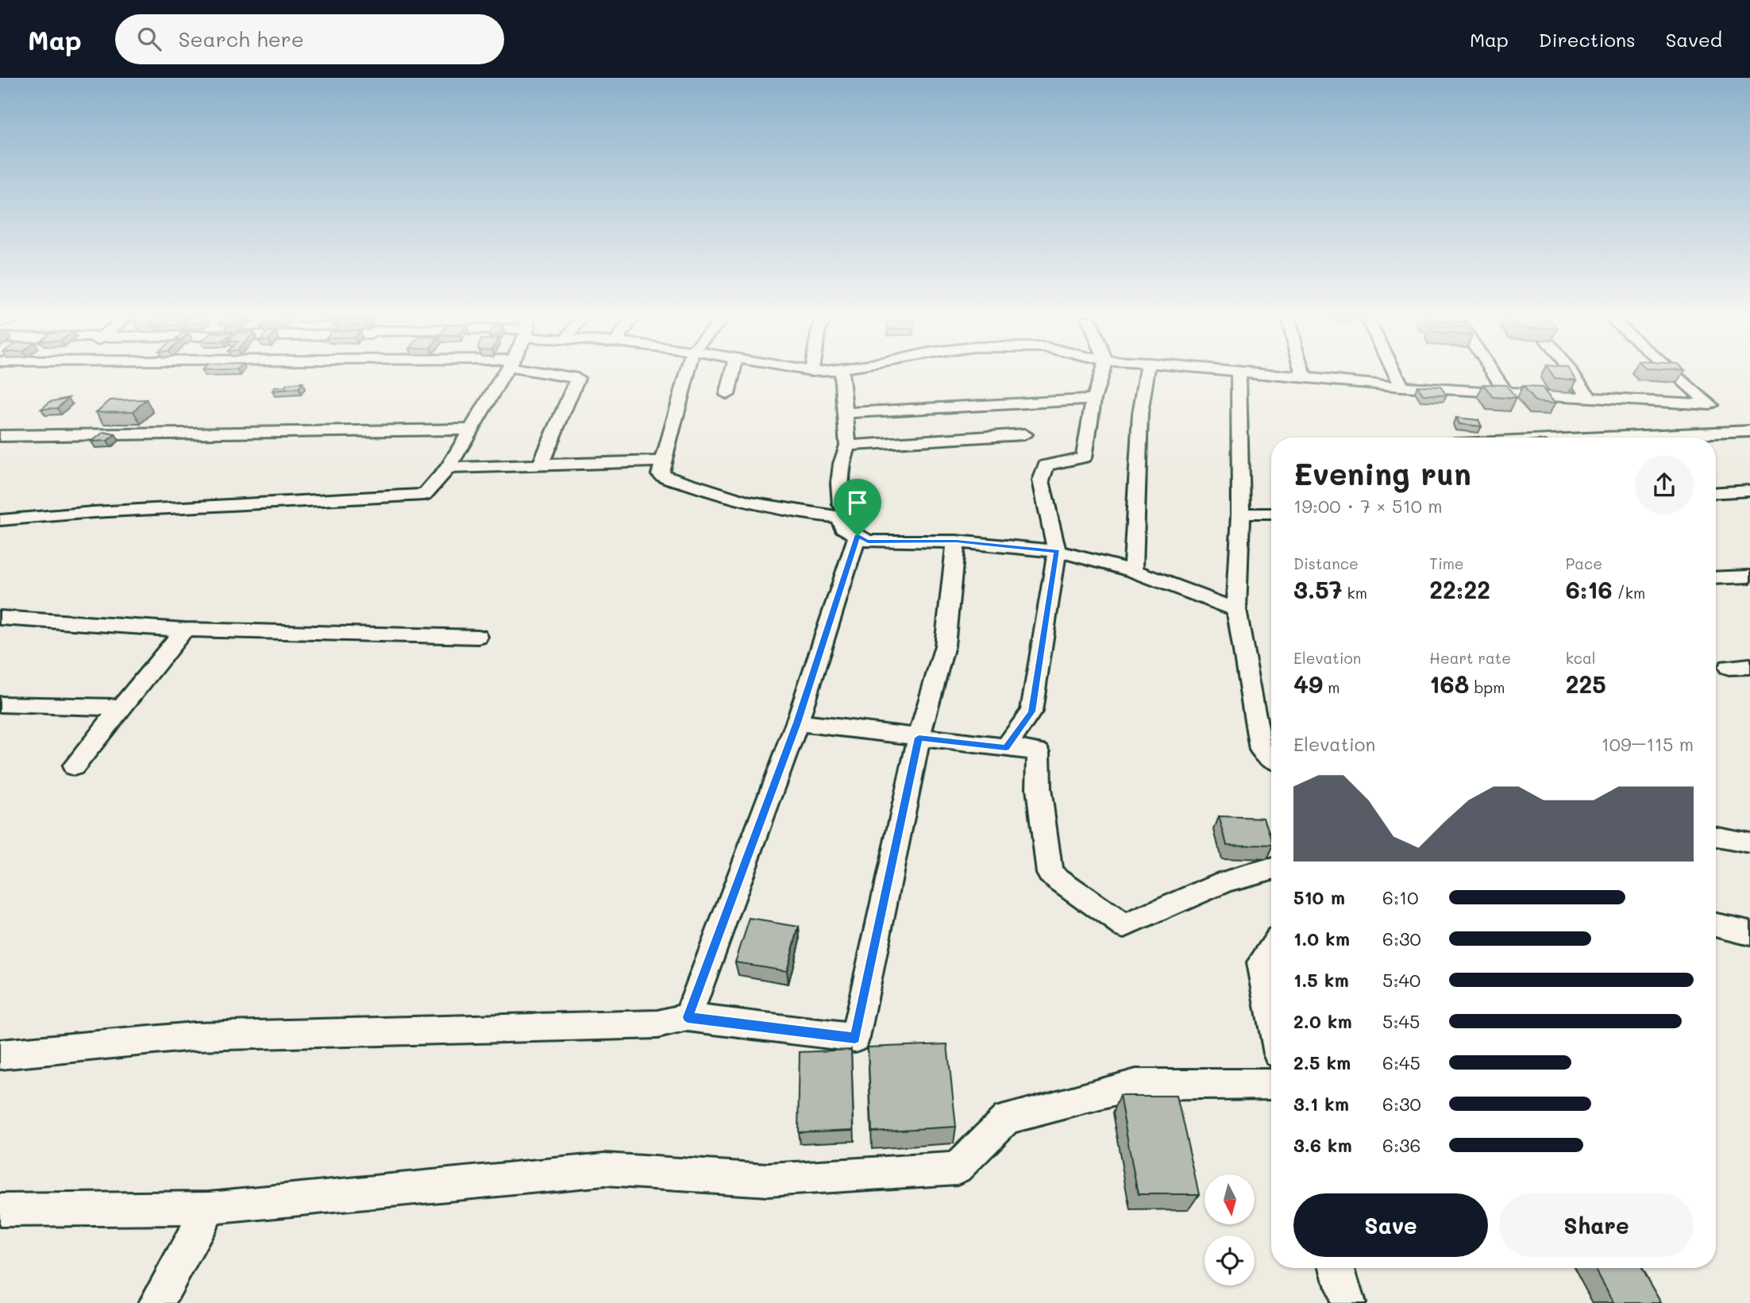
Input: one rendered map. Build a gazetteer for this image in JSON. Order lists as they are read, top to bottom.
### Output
{
  "north": "bottom",
  "page": {
    "header": "Map",
    "search": "Search here",
    "nav": ["Map", "Directions", "Saved"],
    "heading": ["Evening run", "19:00 · 7 × 510 m"],
    "stats": [
      ["Distance", "3.57 km"],
      ["Time", "22:22"],
      ["Pace", "6:16 /km"],
      ["Elevation", "49 m"],
      ["Heart rate", "168 bpm"],
      ["kcal", "225"]
    ],
    "chart": ["Elevation", "109–115 m"],
    "list": [
      {
        "name": "510 m",
        "note": "6:10"
      },
      {
        "name": "1.0 km",
        "note": "6:30"
      },
      {
        "name": "1.5 km",
        "note": "5:40"
      },
      {
        "name": "2.0 km",
        "note": "5:45"
      },
      {
        "name": "2.5 km",
        "note": "6:45"
      },
      {
        "name": "3.1 km",
        "note": "6:30"
      },
      {
        "name": "3.6 km",
        "note": "6:36"
      }
    ],
    "buttons": ["Save", "Share"]
  }
}
